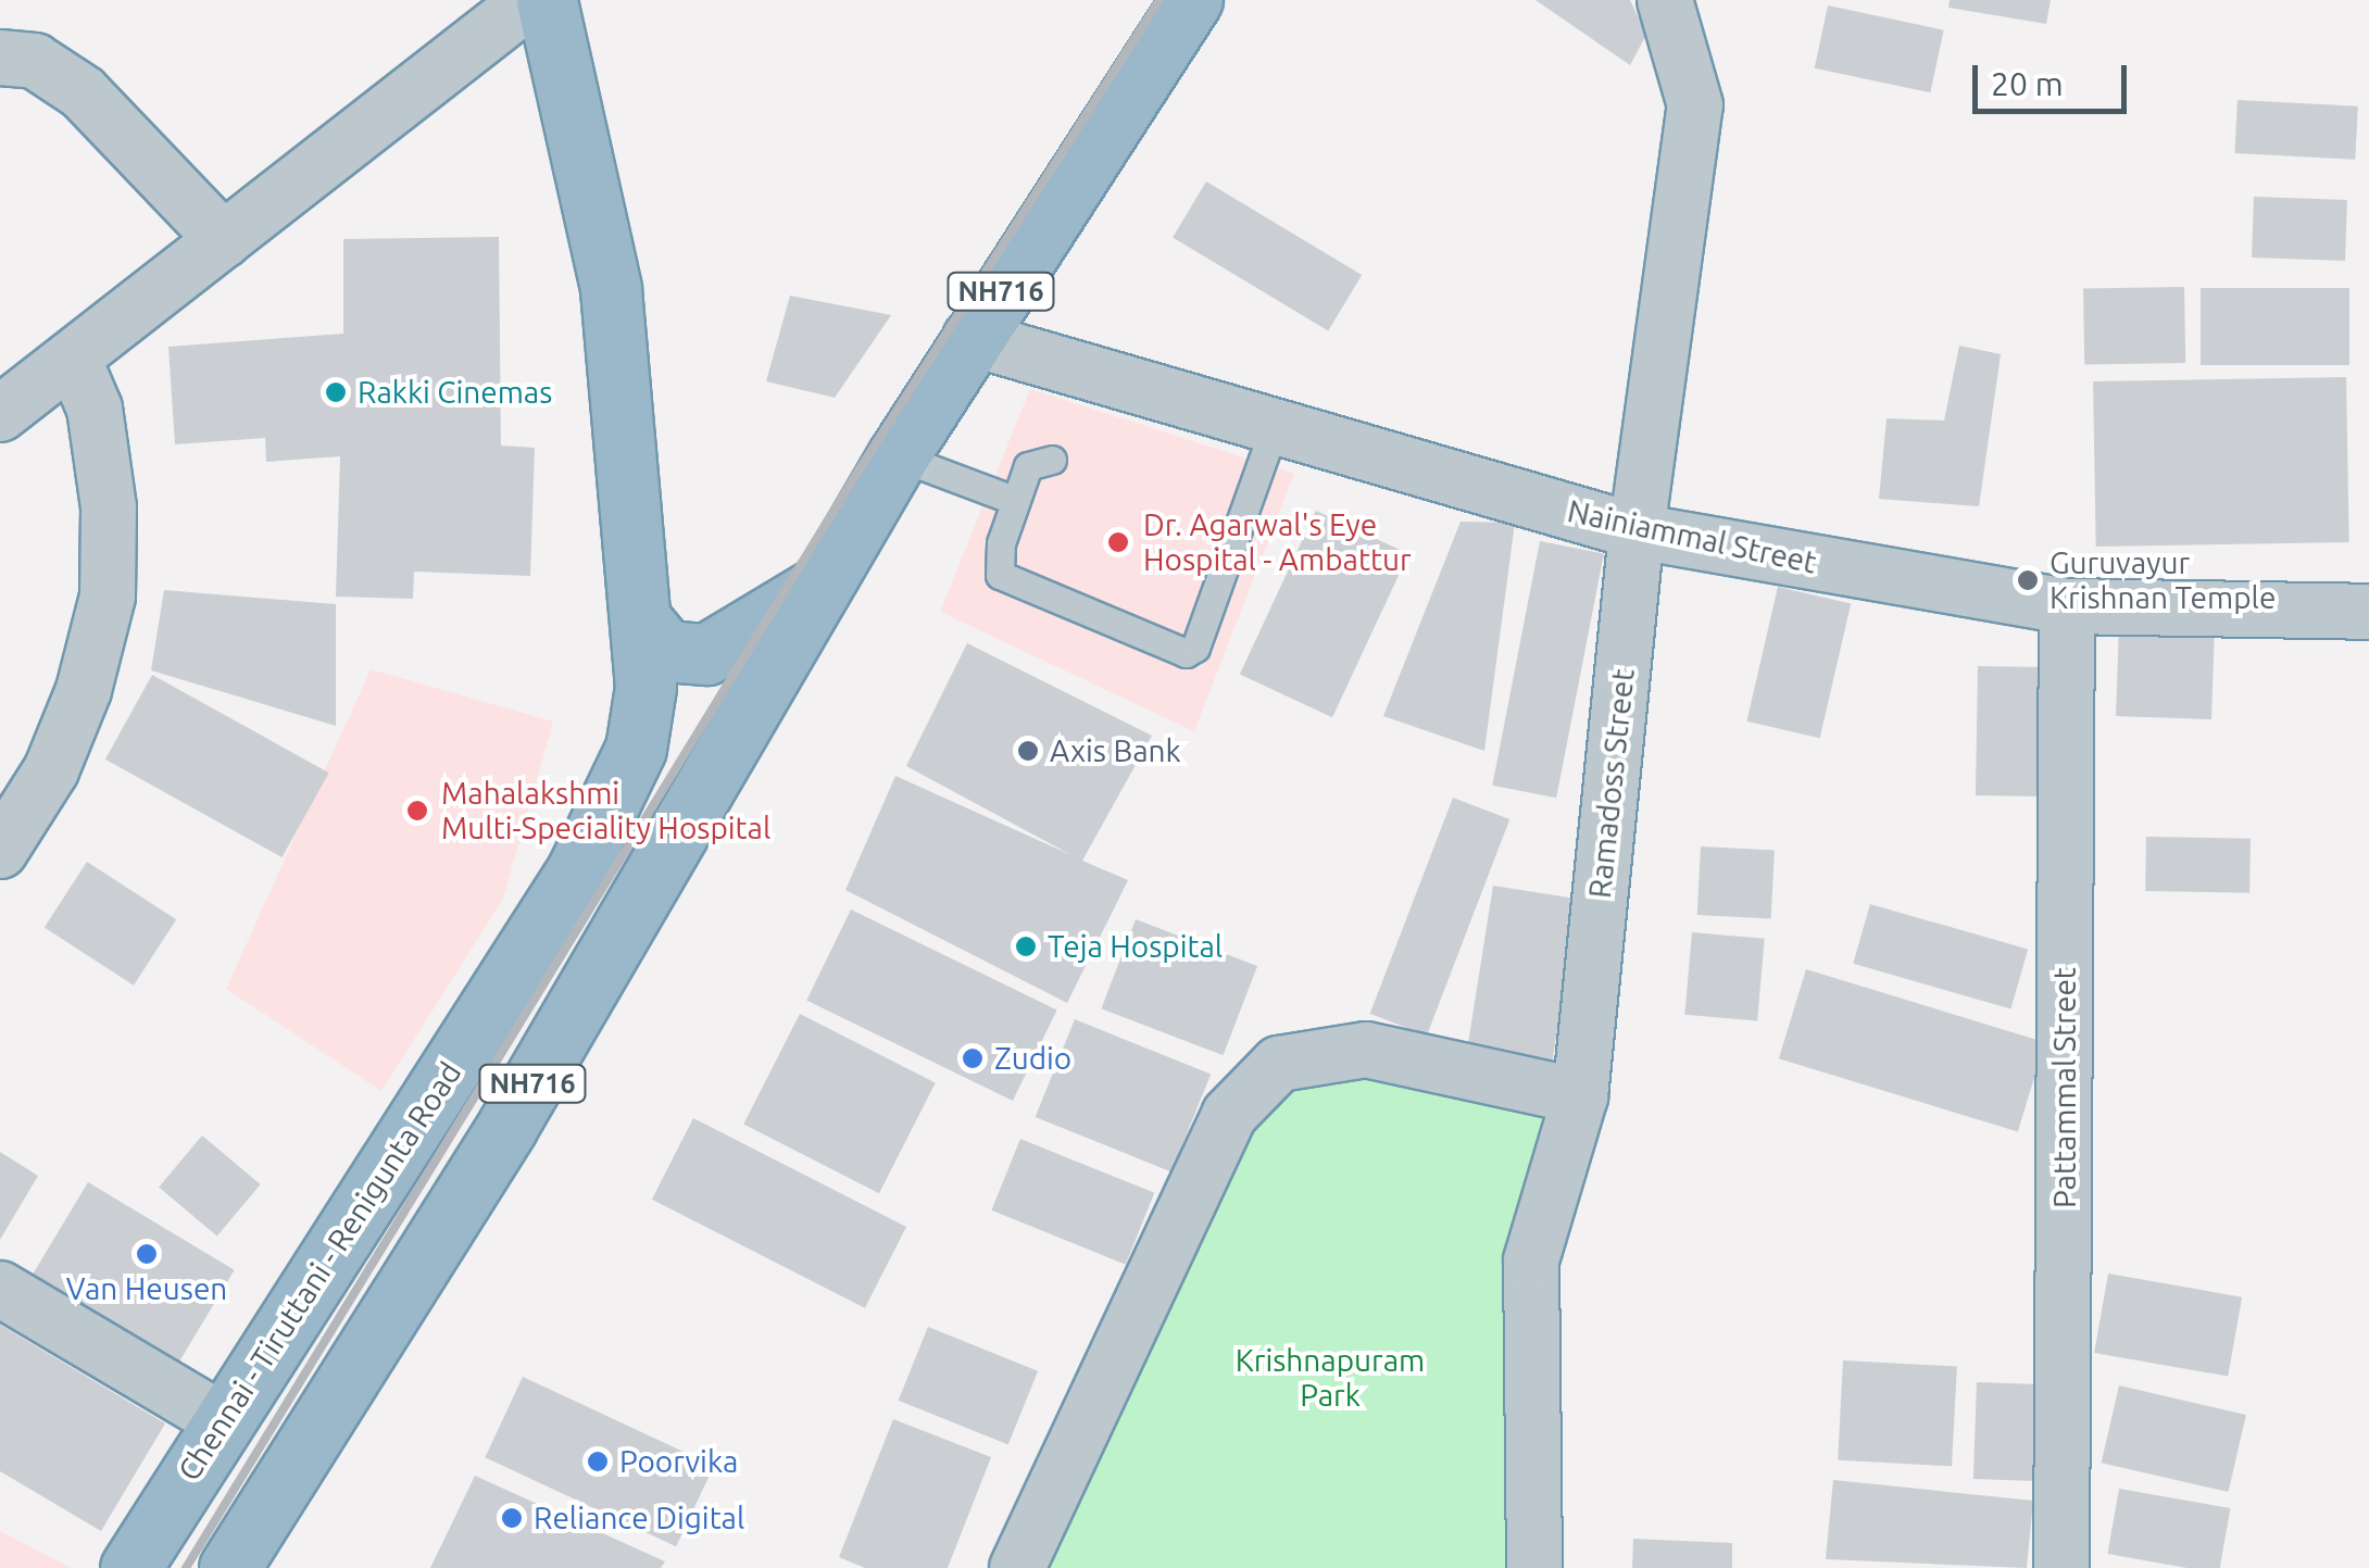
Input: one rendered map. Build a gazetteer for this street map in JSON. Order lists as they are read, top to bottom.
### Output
{
  "streets": {
    "highway": ["NH716", "Chennai - Tiruttani - Renigunta Road"],
    "street": ["Nainiammal Street", "Ramadoss Street", "Pattammal Street"]
  },
  "crossings": [
    ["NH716", "Nainiammal Street"],
    ["NH716", "Chennai - Tiruttani - Renigunta Road"],
    ["Nainiammal Street", "Ramadoss Street"],
    ["Nainiammal Street", "Pattammal Street"]
  ],
  "parks": ["Krishnapuram Park"],
  "places": [
    "Rakki Cinemas",
    "Dr. Agarwal's Eye Hospital - Ambattur",
    "Guruvayur Krishnan Temple",
    "Axis Bank",
    "Mahalakshmi Multi-Speciality Hospital",
    "Teja Hospital",
    "Zudio",
    "Van Heusen",
    "Poorvika",
    "Reliance Digital"
  ],
  "scale_bar": "20 m"
}
